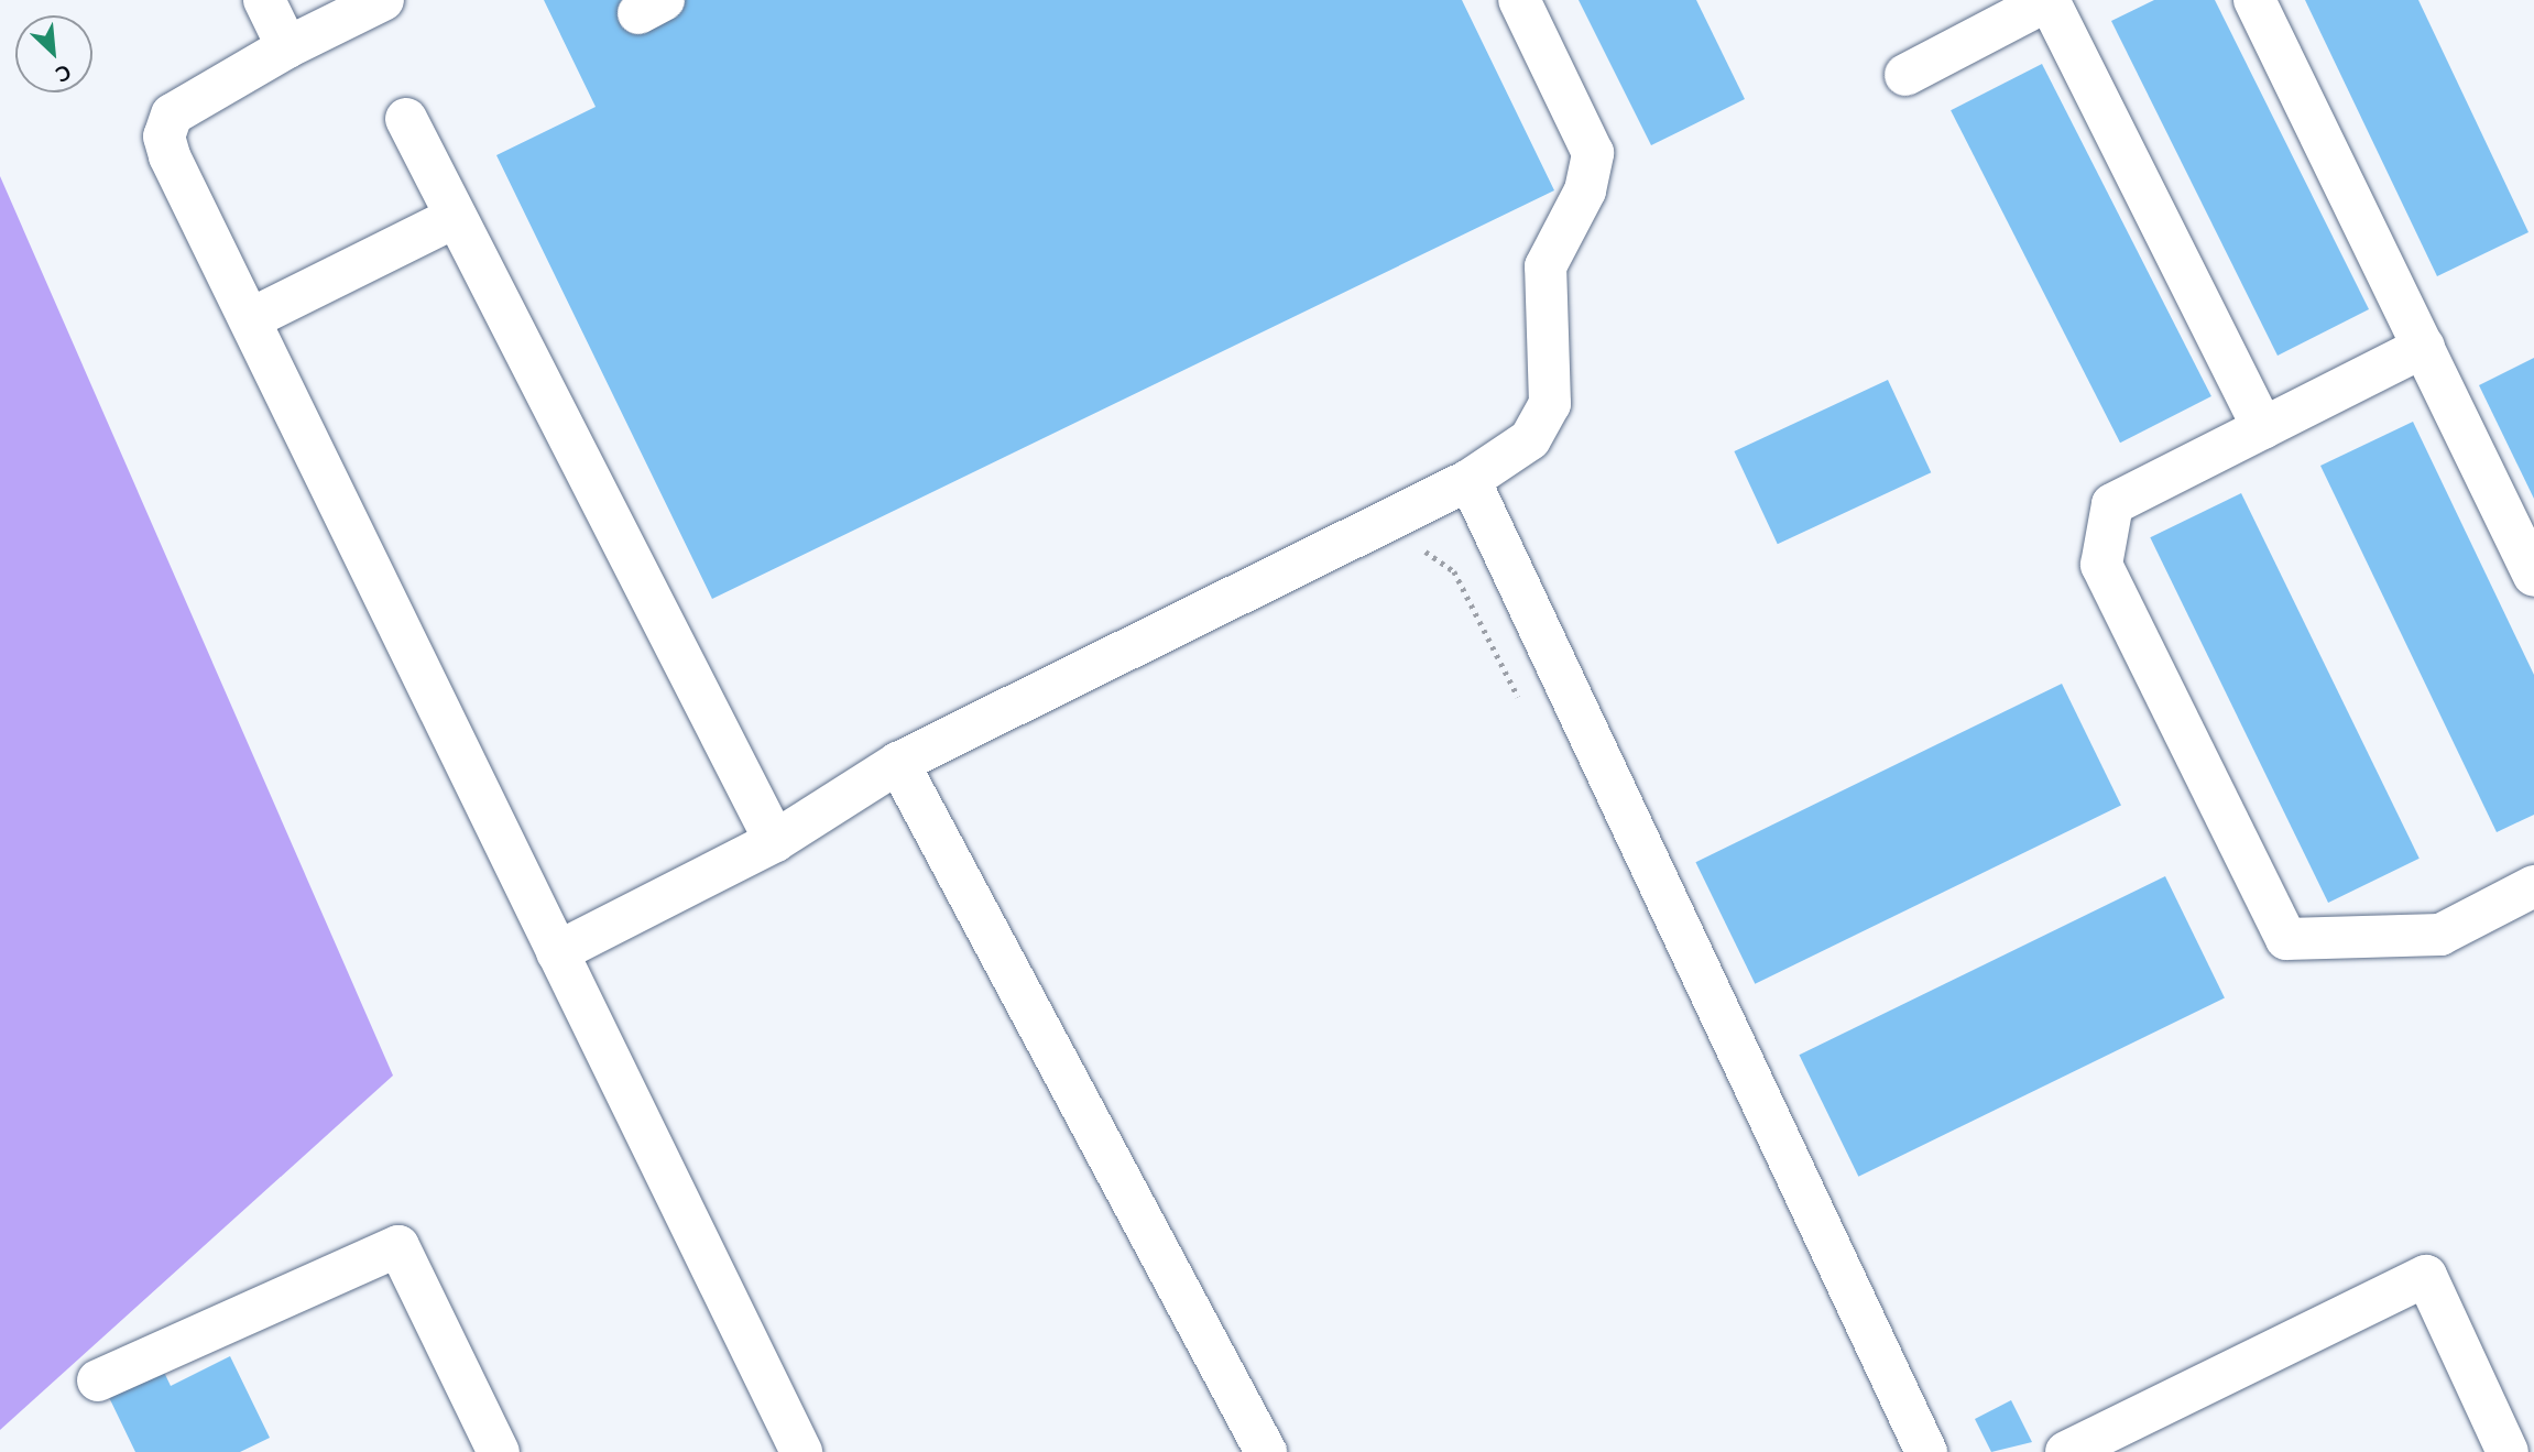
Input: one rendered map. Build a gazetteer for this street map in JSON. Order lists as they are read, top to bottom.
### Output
{
  "north": "bottom right"
}
